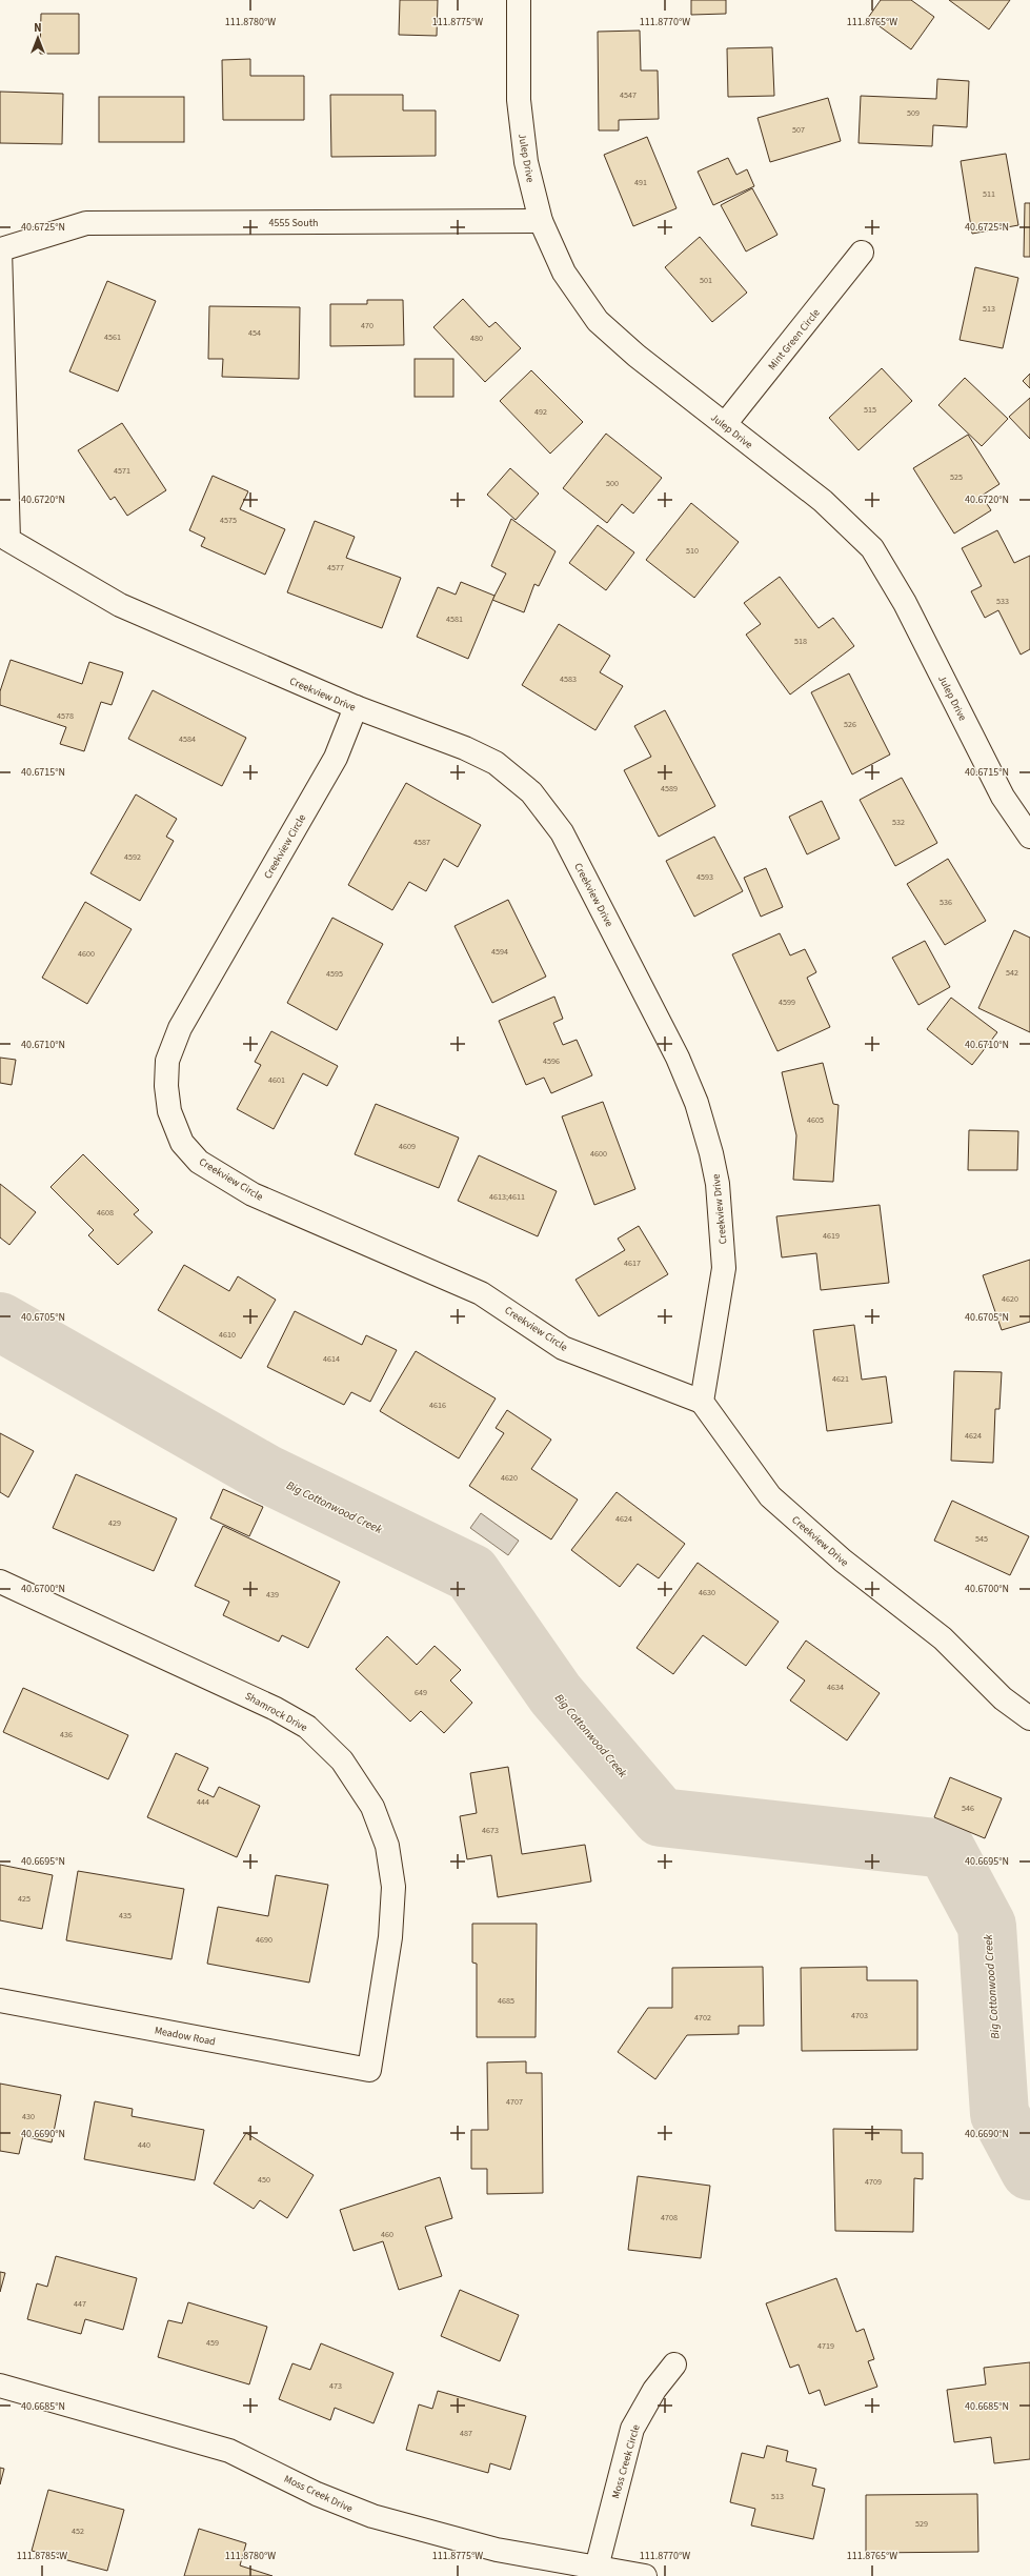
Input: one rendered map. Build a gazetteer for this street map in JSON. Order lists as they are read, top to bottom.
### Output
{
  "streets": {
    "street": [
      "Julep Drive",
      "4555 South",
      "Mint Green Circle",
      "Creekview Drive",
      "Creekview Circle",
      "Shamrock Drive",
      "Meadow Road",
      "Moss Creek Circle",
      "Moss Creek Drive"
    ]
  },
  "crossings": [
    ["Julep Drive", "4555 South"],
    ["Julep Drive", "Mint Green Circle"],
    ["4555 South", "Creekview Drive"],
    ["Creekview Drive", "Creekview Circle"],
    ["Shamrock Drive", "Meadow Road"],
    ["Moss Creek Circle", "Moss Creek Drive"]
  ],
  "water": ["Big Cottonwood Creek"],
  "house_numbers": [
    "4547",
    "509",
    "507",
    "491",
    "511",
    "501",
    "513",
    "470",
    "454",
    "4561",
    "480",
    "515",
    "492",
    "4571",
    "525",
    "500",
    "4575",
    "510",
    "4577",
    "533",
    "4581",
    "518",
    "4583",
    "4578",
    "526",
    "4584",
    "4589",
    "532",
    "4587",
    "4592",
    "4593",
    "536",
    "4594",
    "4600",
    "542",
    "4595",
    "4599",
    "4596",
    "4601",
    "4605",
    "4609",
    "4600",
    "4613;4611",
    "4608",
    "4619",
    "4617",
    "4620",
    "4610",
    "4614",
    "4621",
    "4616",
    "4624",
    "4620",
    "4624",
    "429",
    "545",
    "4630",
    "439",
    "4634",
    "649",
    "436",
    "444",
    "546",
    "4673",
    "425",
    "435",
    "4690",
    "4685",
    "4703",
    "4702",
    "4707",
    "430",
    "440",
    "450",
    "4709",
    "4708",
    "460",
    "447",
    "459",
    "4719",
    "473",
    "487",
    "513",
    "529",
    "452"
  ],
  "north": "top",
  "coordinates": [
    "111.8780°W",
    "111.8775°W",
    "111.8770°W",
    "111.8765°W",
    "40.6725°N",
    "40.6720°N",
    "40.6715°N",
    "40.6710°N",
    "40.6705°N",
    "40.6700°N",
    "40.6695°N",
    "40.6690°N",
    "40.6685°N",
    "111.8785°W"
  ]
}
